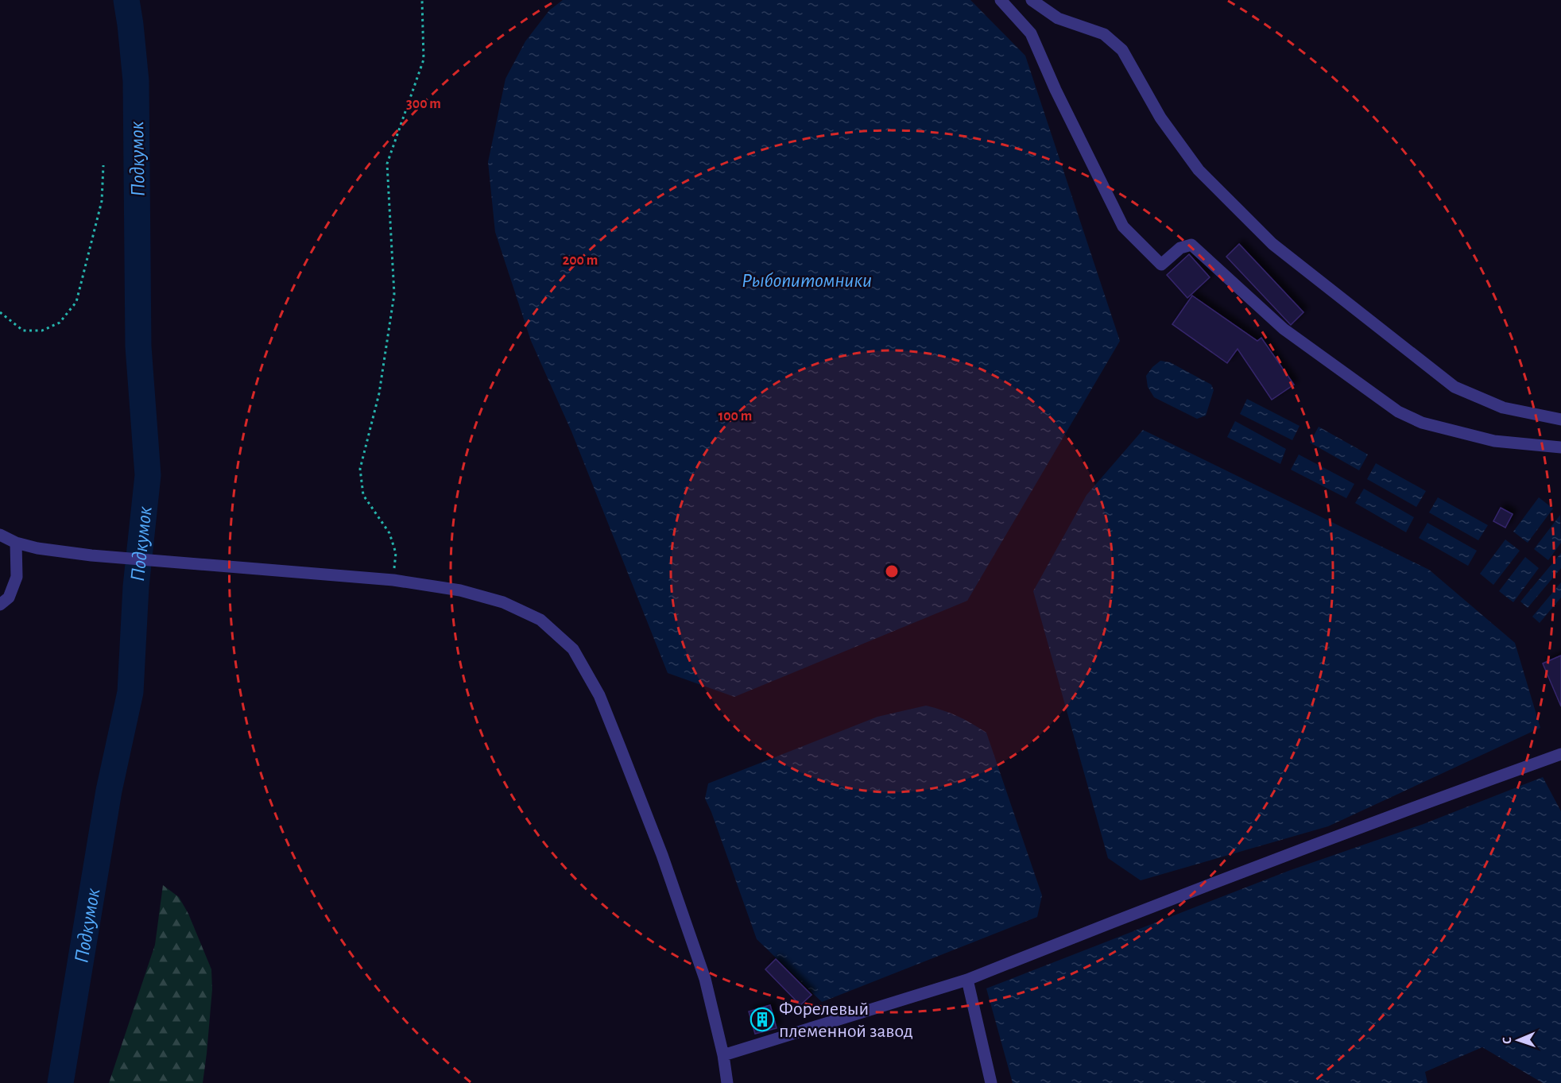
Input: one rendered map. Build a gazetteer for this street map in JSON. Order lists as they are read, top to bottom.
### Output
{
  "water": ["Подкумок", "Рыбопитомники"],
  "places": {
    "building": ["Форелевый племенной завод"]
  },
  "north": "left",
  "rings": ["300 m", "200 m", "100 m"]
}
